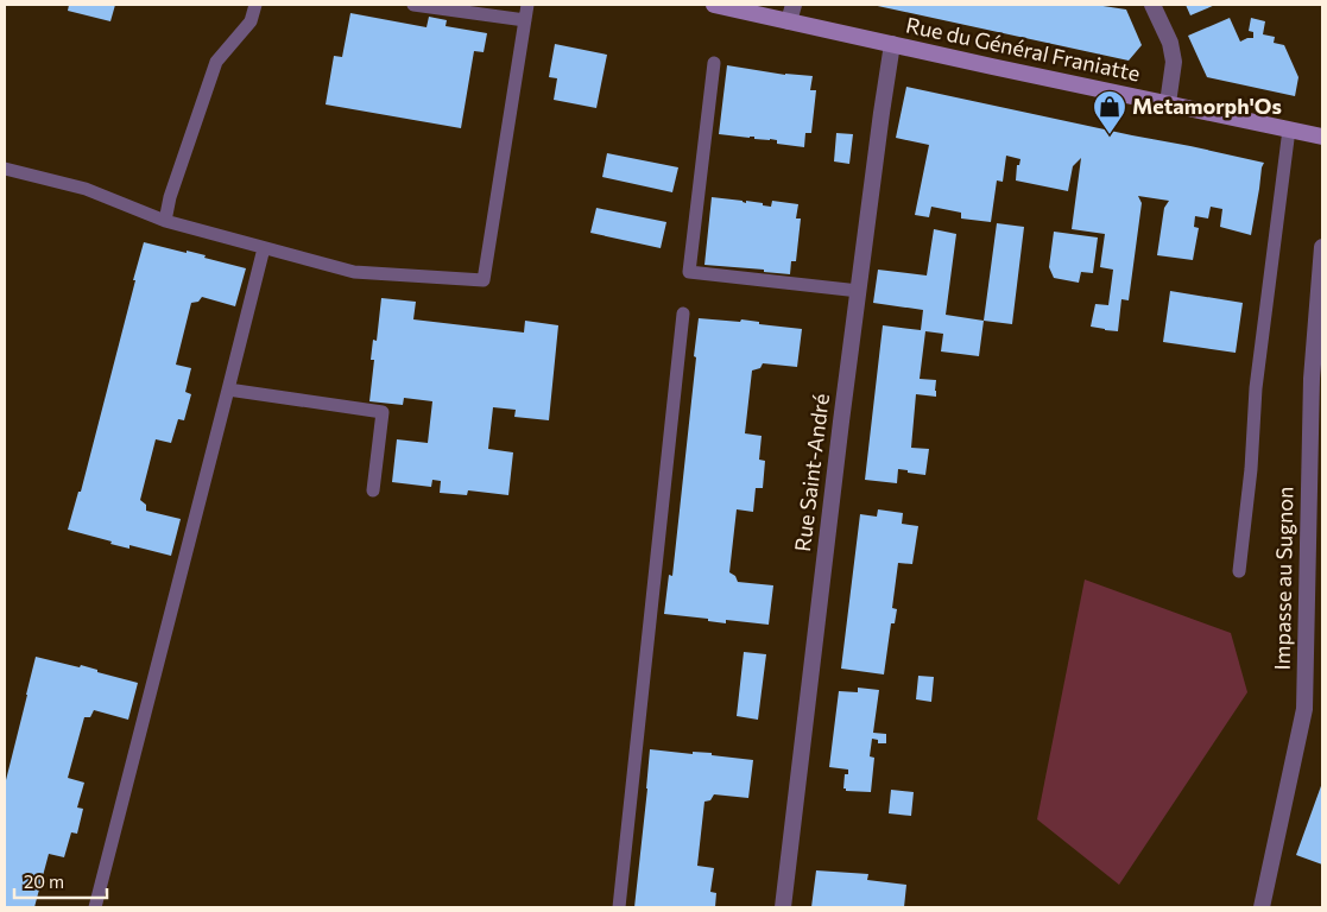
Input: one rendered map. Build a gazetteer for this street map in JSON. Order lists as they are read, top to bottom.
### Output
{
  "streets": {
    "main road": ["Rue du Général Franiatte"],
    "street": ["Rue Saint-André", "Impasse au Sugnon"]
  },
  "crossings": [
    ["Rue du Général Franiatte", "Rue Saint-André"]
  ],
  "places": {
    "shop": ["Metamorph'Os"]
  },
  "scale_bar": "20 m"
}
